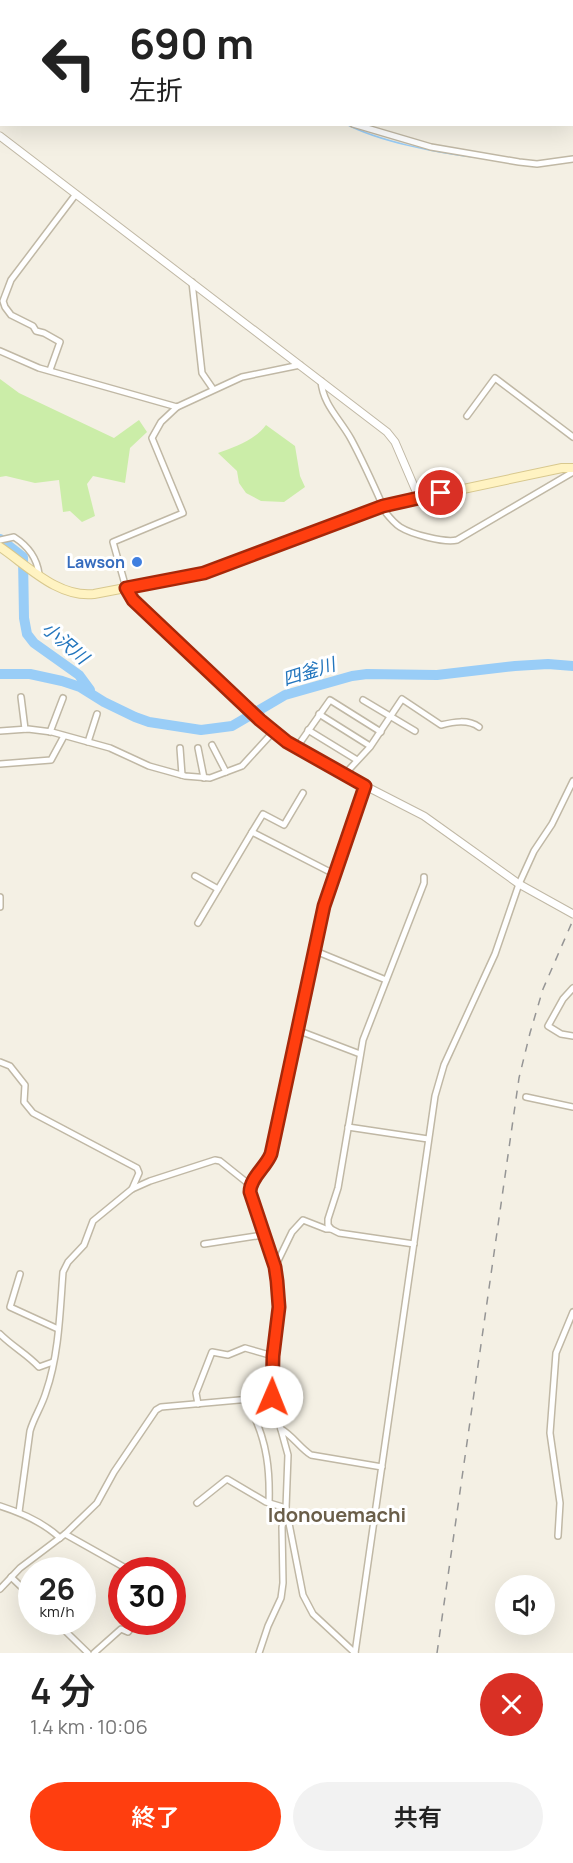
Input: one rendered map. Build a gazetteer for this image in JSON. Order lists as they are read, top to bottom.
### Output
{
  "districts": ["Idonouemachi"],
  "water": ["小沢川", "四釜川"],
  "places": ["Lawson"],
  "page": {
    "turn": ["690 m", "左折"],
    "speed": "26 km/h",
    "limit": "30",
    "heading": ["4 分", "1.4 km · 10:06"],
    "buttons": ["終了", "共有"]
  }
}
